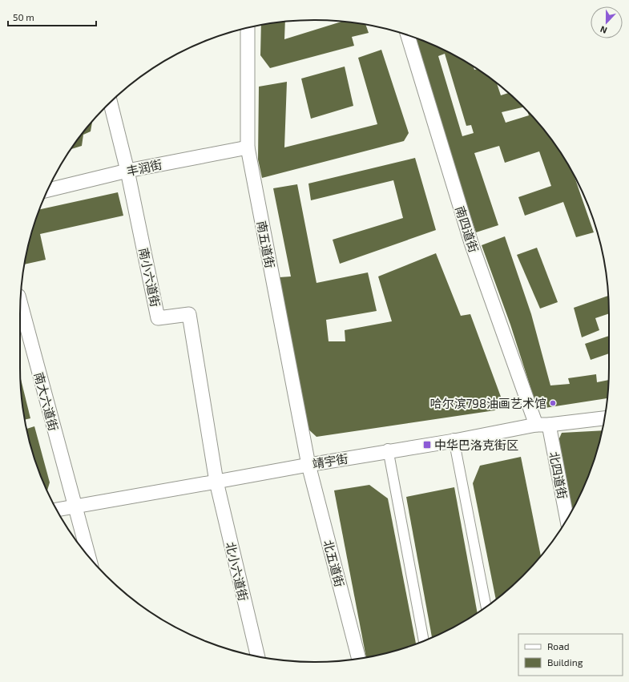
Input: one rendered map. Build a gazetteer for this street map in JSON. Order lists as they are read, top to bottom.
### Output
{
  "streets": {
    "street": [
      "丰润街",
      "南四道街",
      "南五道街",
      "南小六道街",
      "南大六道街",
      "靖宇街",
      "北四道街",
      "北五道街",
      "北小六道街"
    ]
  },
  "crossings": [
    ["丰润街", "南五道街"],
    ["丰润街", "南小六道街"],
    ["南四道街", "靖宇街"],
    ["南四道街", "北四道街"],
    ["南五道街", "靖宇街"],
    ["南五道街", "北五道街"],
    ["南小六道街", "靖宇街"],
    ["南小六道街", "北小六道街"],
    ["南大六道街", "靖宇街"],
    ["靖宇街", "北四道街"],
    ["靖宇街", "北五道街"],
    ["靖宇街", "北小六道街"]
  ],
  "places": {
    "other": ["哈尔滨798油画艺术馆"],
    "transit": ["中华巴洛克街区"]
  },
  "legend": ["Road", "Building"],
  "scale_bar": "50 m",
  "north": "bottom"
}
